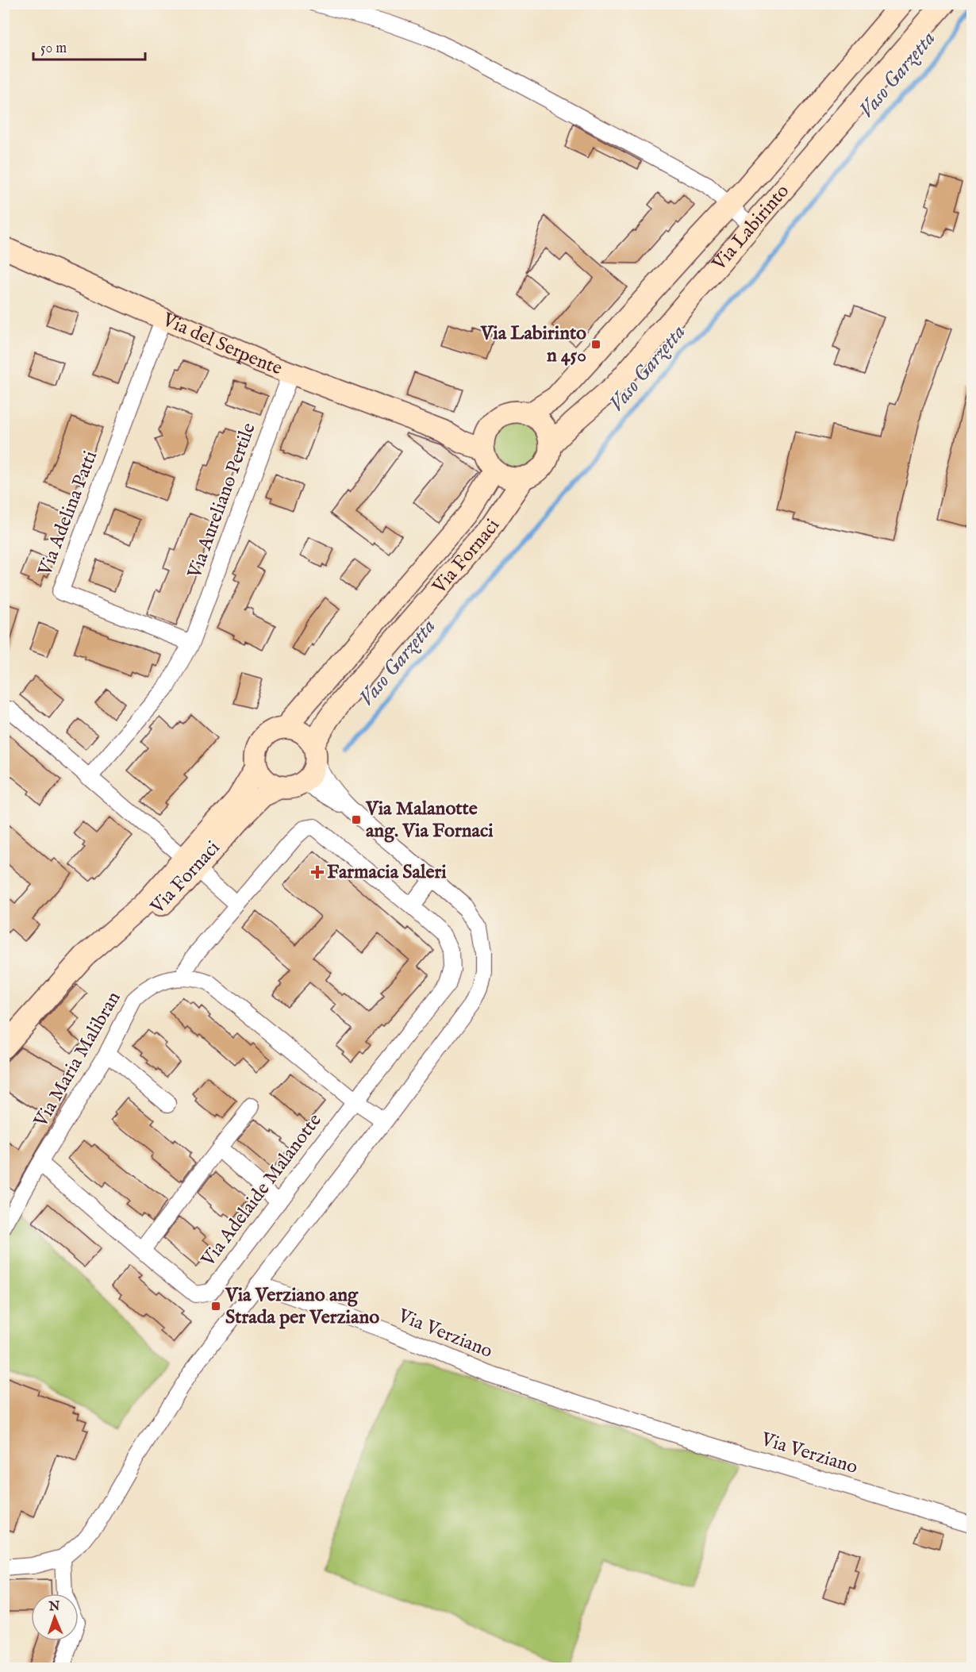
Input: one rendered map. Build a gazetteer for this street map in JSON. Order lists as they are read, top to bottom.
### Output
{
  "streets": {
    "street": [
      "Via Labirinto",
      "Via del Serpente",
      "Via Aureliano Pertile",
      "Via Adelina Patti",
      "Via Fornaci",
      "Via Maria Malibran",
      "Via Adelaide Malanotte",
      "Via Verziano"
    ]
  },
  "crossings": [
    ["Via Labirinto", "Via del Serpente"],
    ["Via Labirinto", "Via Fornaci"],
    ["Via del Serpente", "Via Aureliano Pertile"],
    ["Via del Serpente", "Via Adelina Patti"],
    ["Via del Serpente", "Via Fornaci"],
    ["Via Aureliano Pertile", "Via Adelina Patti"],
    ["Via Maria Malibran", "Via Adelaide Malanotte"]
  ],
  "water": ["Vaso Garzetta"],
  "places": {
    "transit": ["Via Labirinto n 450", "Via Malanotte ang. Via Fornaci", "Via Verziano ang Strada per Verziano"],
    "health": ["Farmacia Saleri"]
  },
  "scale_bar": "50 m",
  "north": "top"
}
